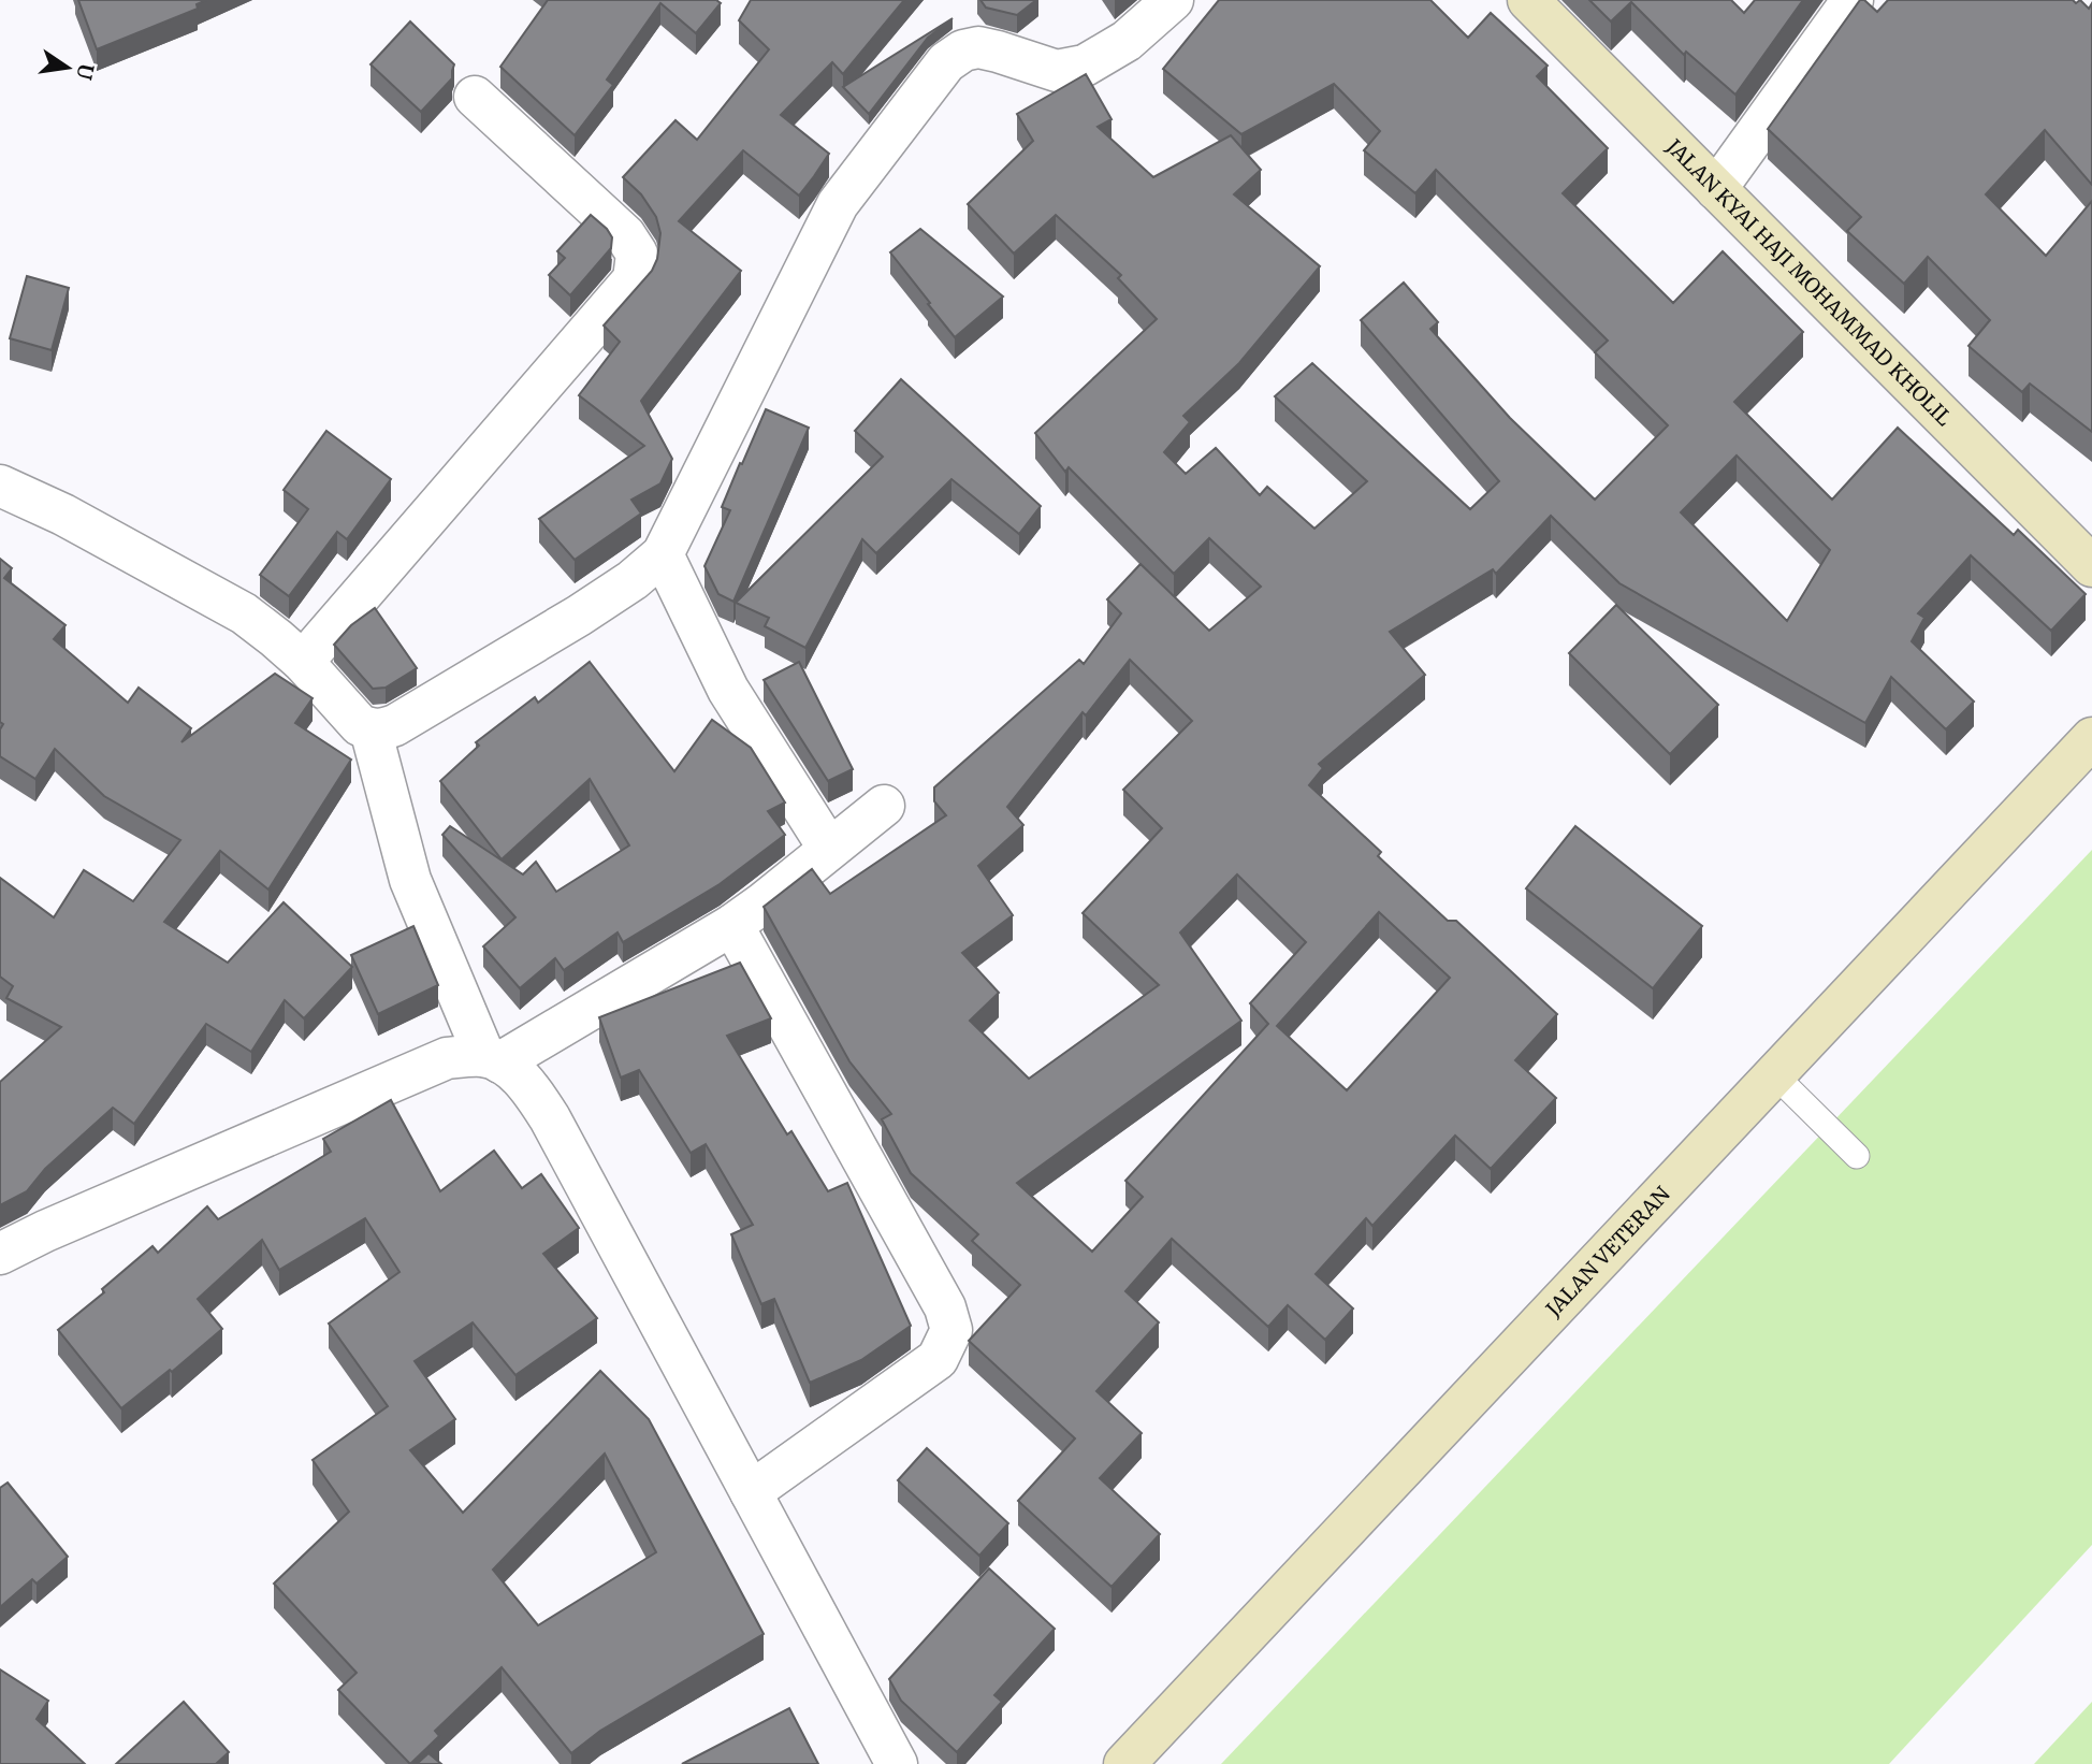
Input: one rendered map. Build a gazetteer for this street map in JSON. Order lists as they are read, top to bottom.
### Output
{
  "streets": {
    "street": ["JALAN KYAI HAJI MOHAMMAD KHOLIL", "JALAN VETERAN"]
  },
  "north": "right"
}
